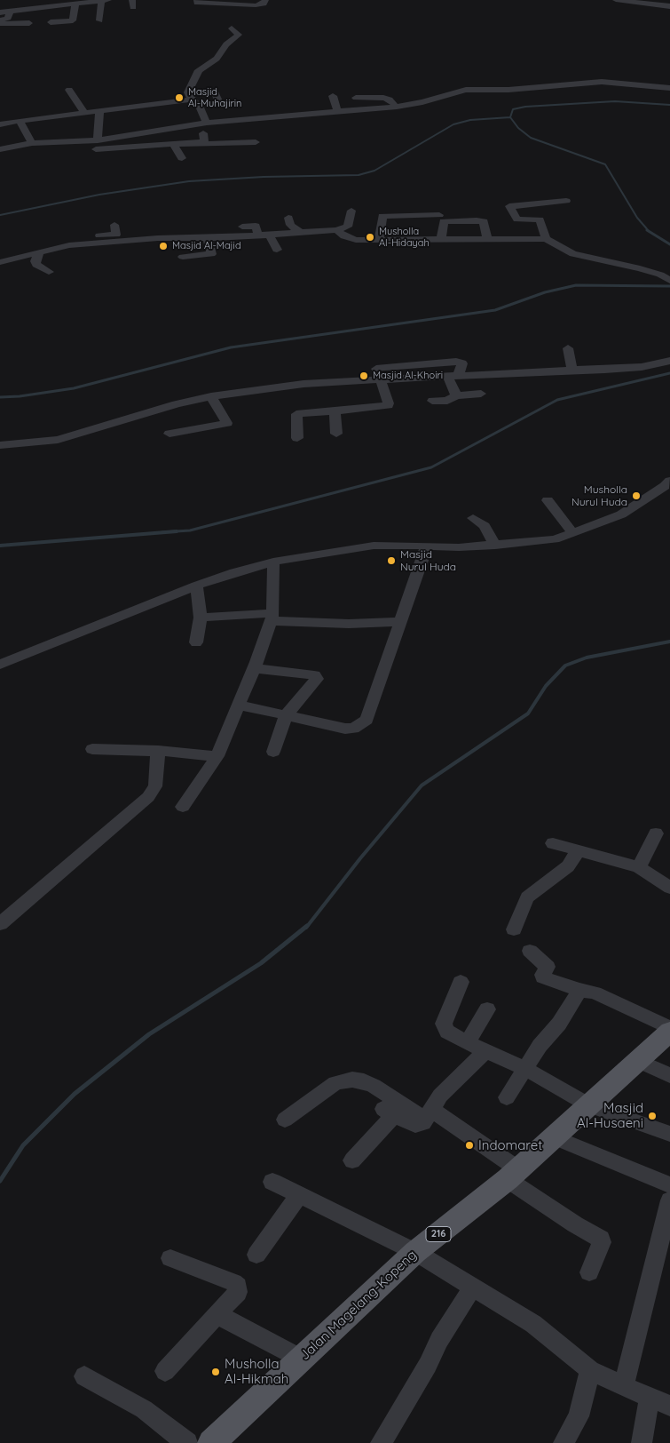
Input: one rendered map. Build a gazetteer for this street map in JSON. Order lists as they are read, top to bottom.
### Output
{
  "streets": {
    "main road": ["216", "Jalan Magelang-Kopeng"]
  },
  "places": [
    "Masjid Al-Muhajirin",
    "Musholla Al-Hidayah",
    "Masjid Al-Majid",
    "Masjid Al-Khoiri",
    "Musholla Nurul Huda",
    "Masjid Nurul Huda",
    "Masjid Al-Husaeni",
    "Indomaret",
    "Musholla Al-Hikmah"
  ]
}
